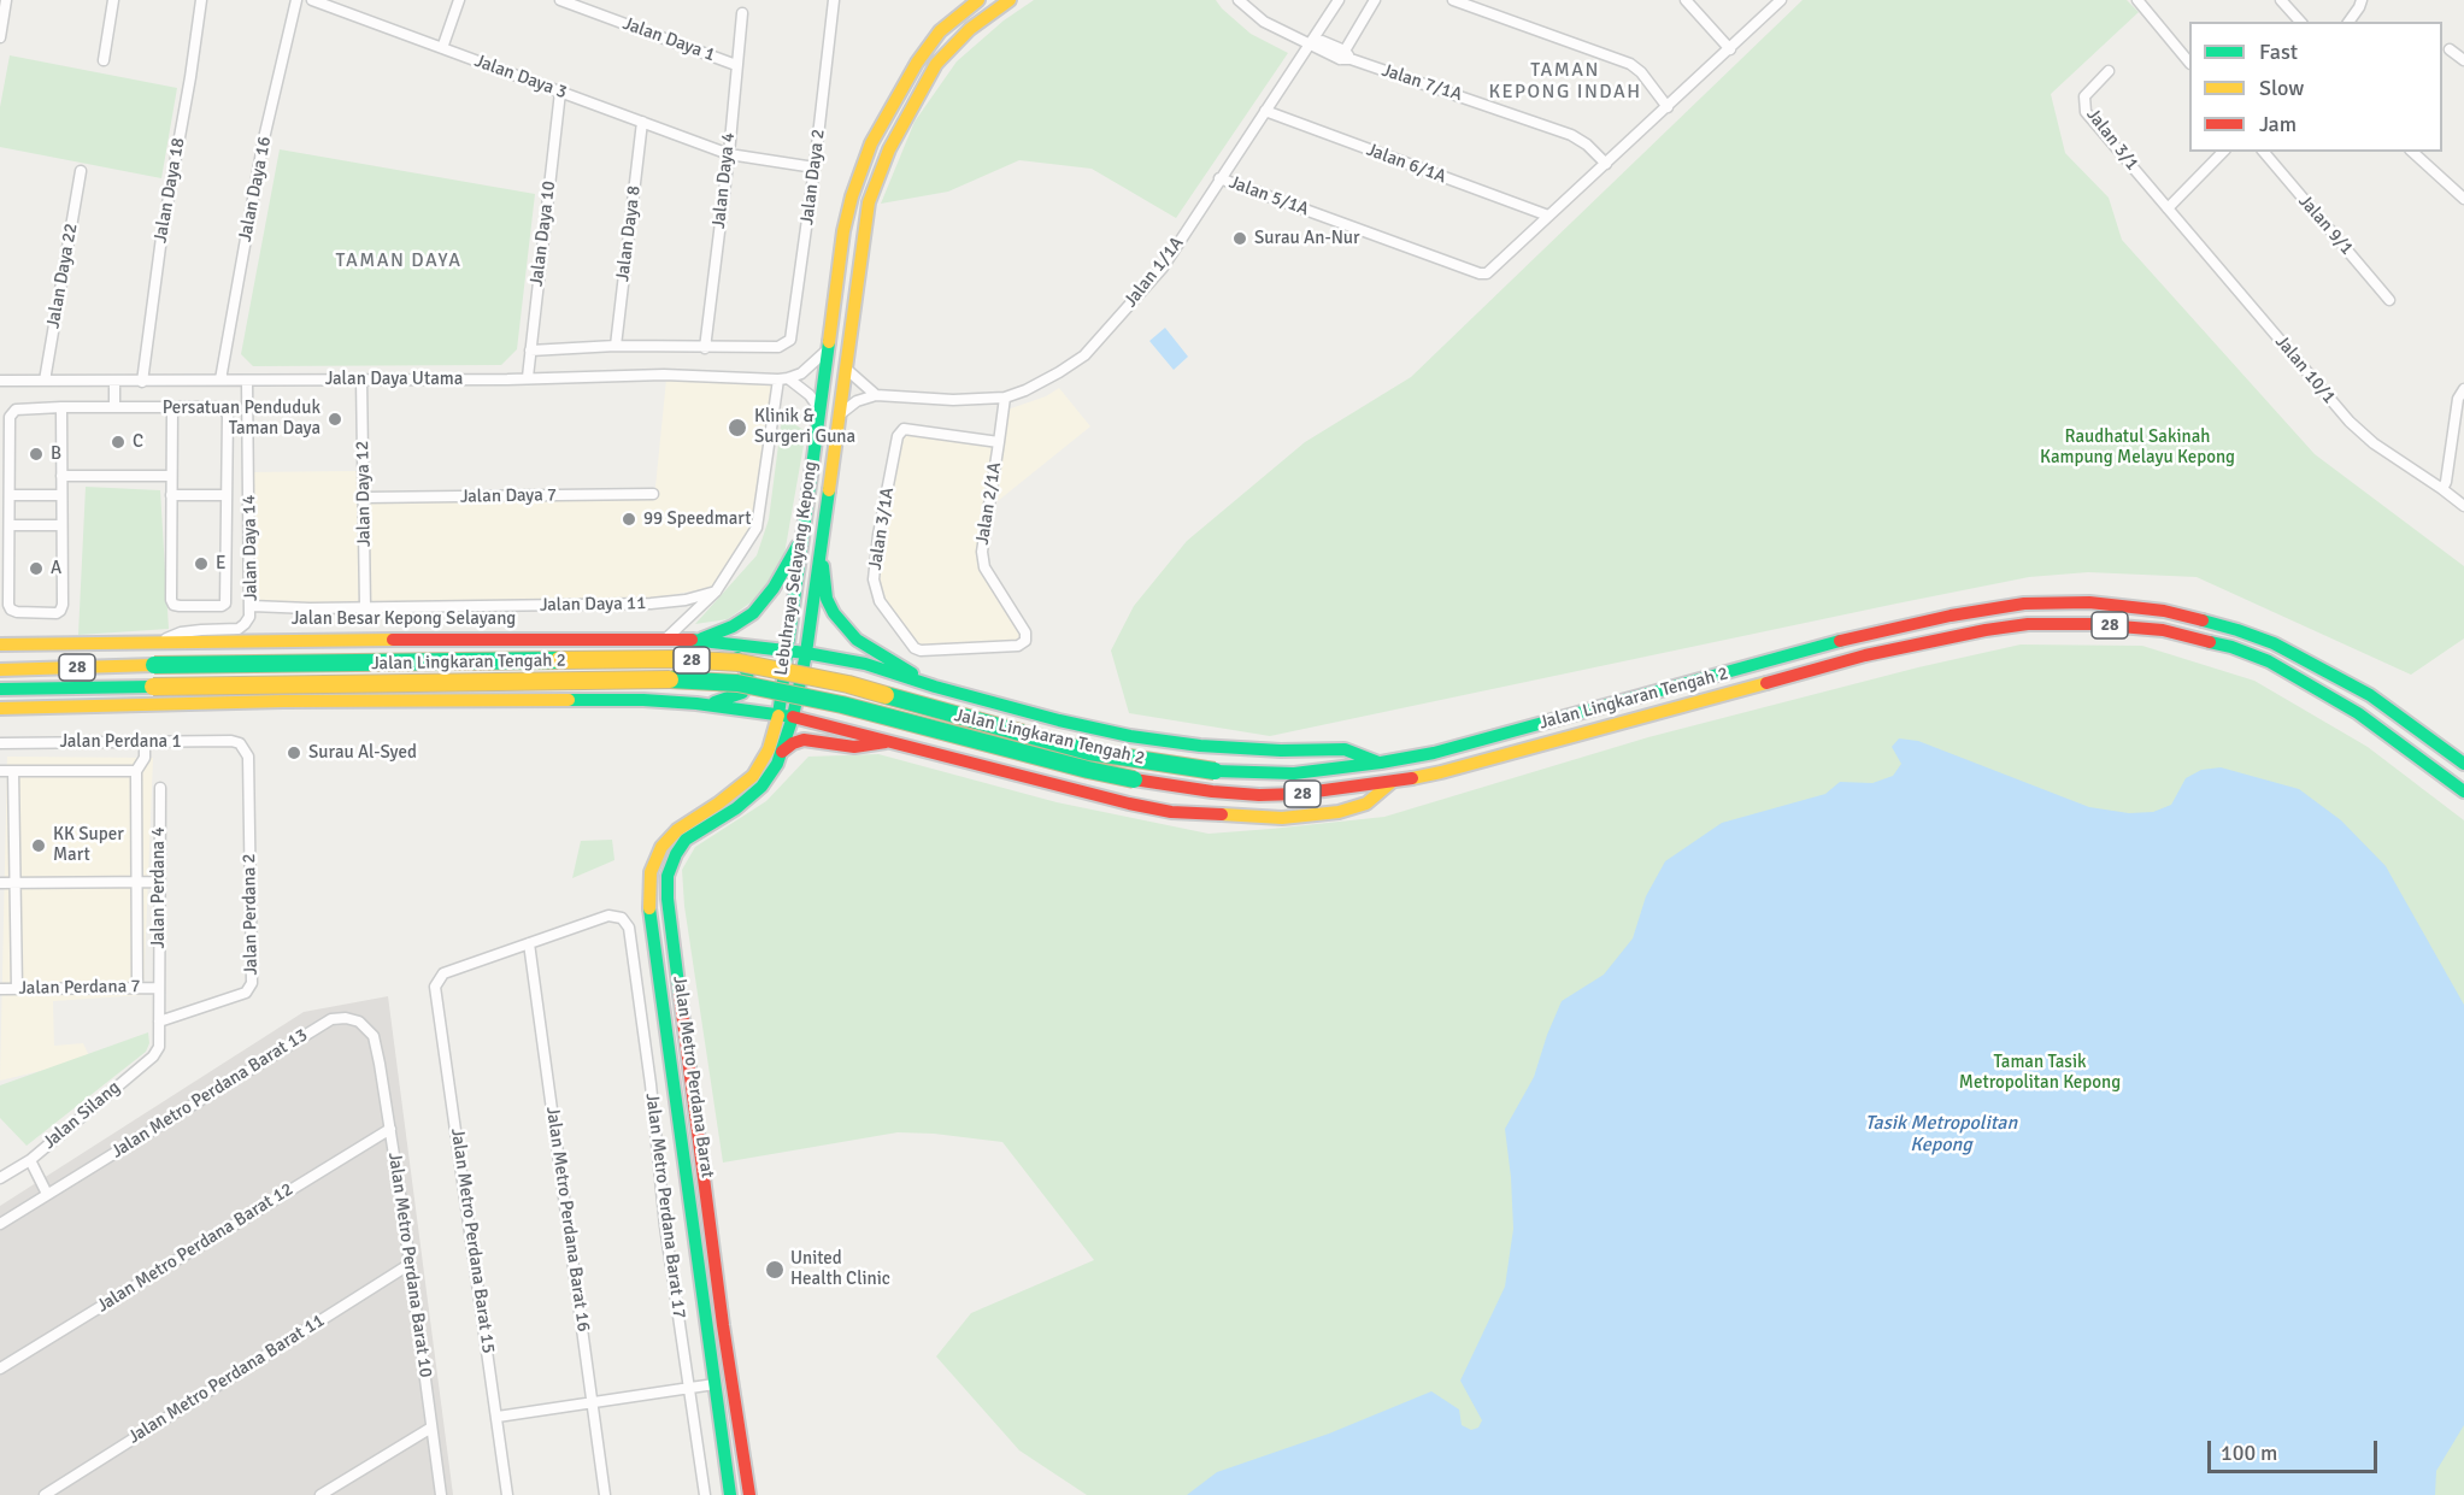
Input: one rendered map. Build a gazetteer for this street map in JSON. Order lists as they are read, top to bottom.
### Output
{
  "streets": {
    "main road": [
      "Lebuhraya Selayang Kepong",
      "Jalan Besar Kepong Selayang",
      "28",
      "Jalan Lingkaran Tengah 2",
      "Jalan Metro Perdana Barat"
    ],
    "street": [
      "Jalan Daya 1",
      "Jalan Daya 3",
      "Jalan 7/1A",
      "Jalan 3/1",
      "Jalan 6/1A",
      "Jalan Daya 2",
      "Jalan Daya 4",
      "Jalan Daya 16",
      "Jalan Daya 18",
      "Jalan 5/1A",
      "Jalan 9/1",
      "Jalan Daya 10",
      "Jalan Daya 8",
      "Jalan 1/1A",
      "Jalan Daya 22",
      "Jalan 10/1",
      "Jalan Daya Utama",
      "Jalan Daya 12",
      "Jalan Daya 7",
      "Jalan 2/1A",
      "Jalan 3/1A",
      "Jalan Daya 14",
      "Jalan Daya 11",
      "Jalan Perdana 1",
      "Jalan Perdana 4",
      "Jalan Perdana 2",
      "Jalan Perdana 7",
      "Jalan Metro Perdana Barat 13",
      "Jalan Silang",
      "Jalan Metro Perdana Barat 17",
      "Jalan Metro Perdana Barat 16",
      "Jalan Metro Perdana Barat 15",
      "Jalan Metro Perdana Barat 12",
      "Jalan Metro Perdana Barat 10",
      "Jalan Metro Perdana Barat 11"
    ]
  },
  "crossings": [
    ["Jalan Daya 1", "Jalan Daya 4"],
    ["Jalan Daya 3", "Jalan Daya 2"],
    ["Jalan Daya 3", "Jalan Daya 4"],
    ["Jalan Daya 3", "Jalan Daya 10"],
    ["Jalan Daya 3", "Jalan Daya 8"],
    ["Jalan 7/1A", "Jalan 1/1A"],
    ["Jalan 3/1", "Jalan 10/1"],
    ["Jalan 6/1A", "Jalan 5/1A"],
    ["Jalan 6/1A", "Jalan 1/1A"],
    ["Jalan Daya 2", "Jalan Daya 4"],
    ["Jalan Daya 16", "Jalan Daya Utama"],
    ["Jalan Daya 18", "Jalan Daya Utama"],
    ["Jalan 5/1A", "Jalan 1/1A"],
    ["Jalan Daya 10", "Jalan Daya Utama"],
    ["Jalan 1/1A", "Jalan 2/1A"],
    ["Jalan Daya 22", "Jalan Daya Utama"],
    ["Jalan Daya Utama", "Jalan Daya 12"],
    ["Jalan Daya Utama", "Jalan Daya 14"],
    ["Jalan Daya 12", "Jalan Daya 7"],
    ["Jalan Daya 12", "Jalan Daya 11"],
    ["Jalan 2/1A", "Jalan 3/1A"],
    ["Jalan Daya 14", "Jalan Daya 11"],
    ["Jalan Daya 14", "Jalan Besar Kepong Selayang"],
    ["Lebuhraya Selayang Kepong", "Jalan Besar Kepong Selayang"],
    ["Lebuhraya Selayang Kepong", "Jalan Metro Perdana Barat"],
    ["Jalan Perdana 1", "Jalan Perdana 2"],
    ["Jalan Perdana 4", "Jalan Perdana 2"],
    ["Jalan Perdana 4", "Jalan Perdana 7"],
    ["Jalan Perdana 4", "Jalan Silang"],
    ["Jalan Metro Perdana Barat 13", "Jalan Metro Perdana Barat 10"],
    ["Jalan Metro Perdana Barat 17", "Jalan Metro Perdana Barat 16"],
    ["Jalan Metro Perdana Barat 17", "Jalan Metro Perdana Barat 15"],
    ["Jalan Metro Perdana Barat 16", "Jalan Metro Perdana Barat 15"],
    ["Jalan Metro Perdana Barat 12", "Jalan Metro Perdana Barat 10"],
    ["Jalan Metro Perdana Barat 10", "Jalan Metro Perdana Barat 11"]
  ],
  "districts": ["TAMAN KEPONG INDAH", "TAMAN DAYA"],
  "water": ["Tasik Metropolitan Kepong"],
  "parks": ["Raudhatul Sakinah Kampung Melayu Kepong", "Taman Tasik Metropolitan Kepong"],
  "places": [
    "Surau An-Nur",
    "Persatuan Penduduk Taman Daya",
    "Klinik & Surgeri Guna",
    "C",
    "B",
    "99 Speedmart",
    "E",
    "A",
    "Surau Al-Syed",
    "KK Super Mart",
    "United Health Clinic"
  ],
  "legend": ["Fast", "Slow", "Jam"],
  "scale_bar": "100 m"
}
